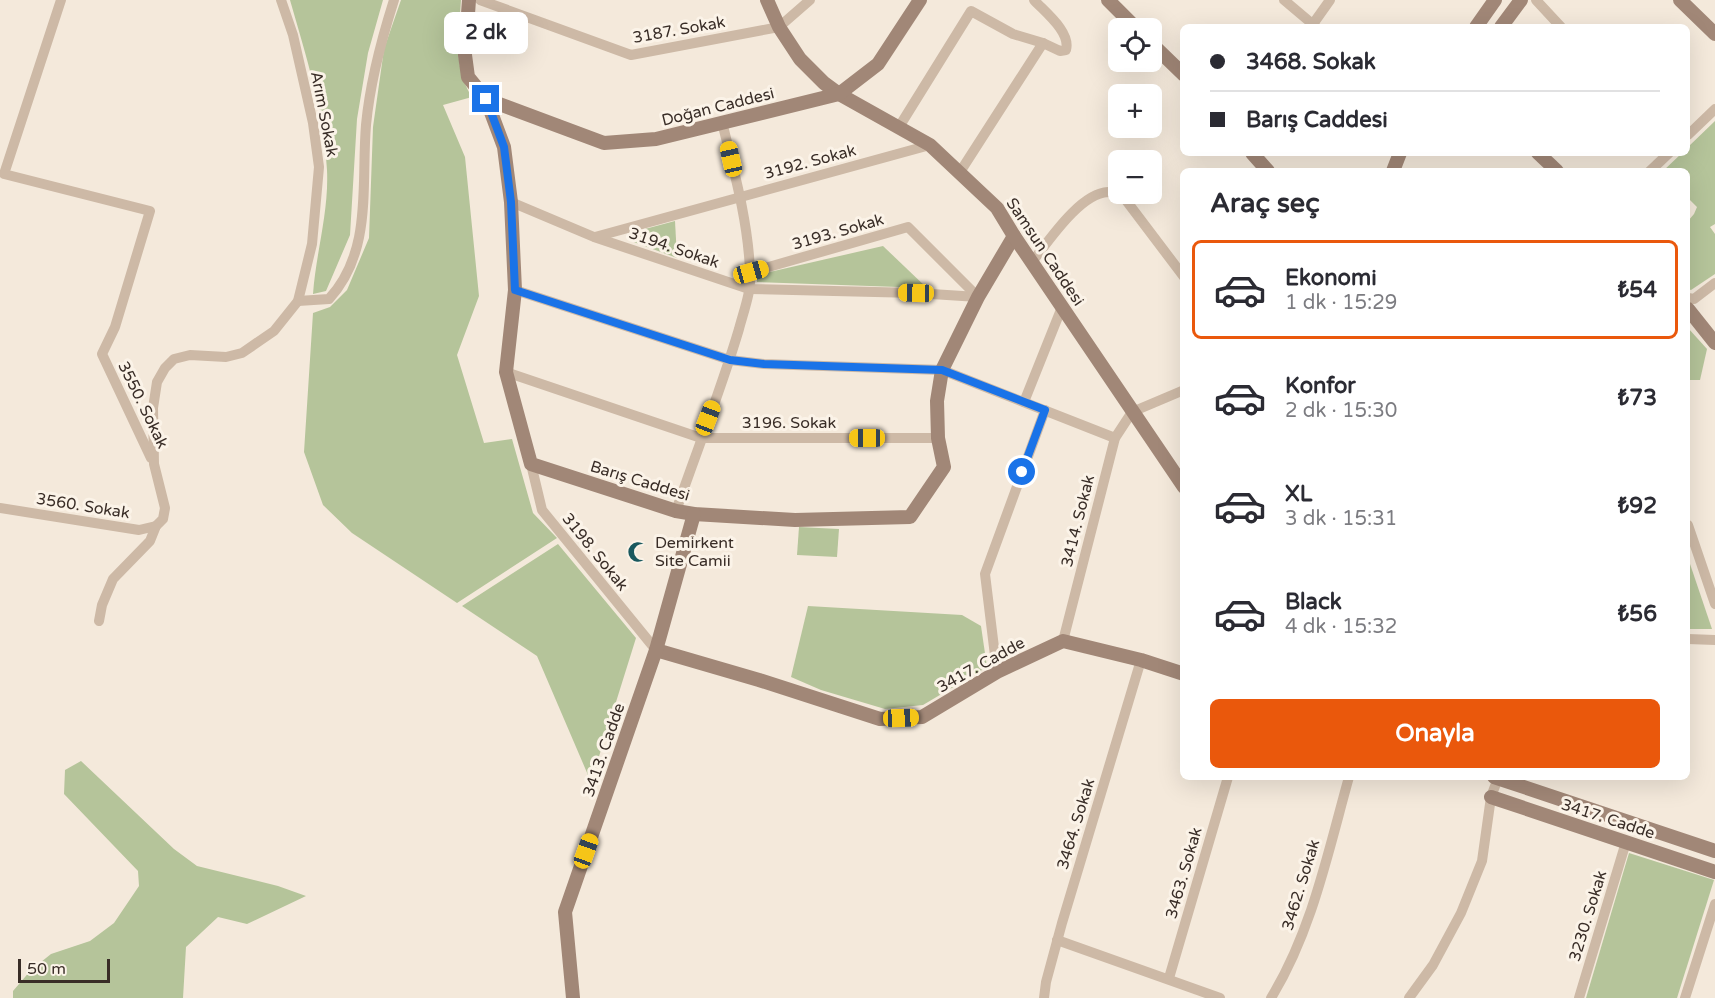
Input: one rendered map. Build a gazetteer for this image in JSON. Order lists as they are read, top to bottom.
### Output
{
  "streets": {
    "street": [
      "3187. Sokak",
      "Doğan Caddesi",
      "Arım Sokak",
      "3192. Sokak",
      "3193. Sokak",
      "3194. Sokak",
      "Samsun Caddesi",
      "3550. Sokak",
      "3196. Sokak",
      "Barış Caddesi",
      "3560. Sokak",
      "3414. Sokak",
      "3198. Sokak",
      "3417. Cadde",
      "3413. Cadde",
      "3464. Sokak",
      "3463. Sokak",
      "3462. Sokak",
      "3230. Sokak"
    ]
  },
  "crossings": [
    ["3187. Sokak", "Samsun Caddesi"],
    ["Doğan Caddesi", "Samsun Caddesi"],
    ["Arım Sokak", "3550. Sokak"],
    ["3192. Sokak", "3194. Sokak"],
    ["3192. Sokak", "Samsun Caddesi"],
    ["3193. Sokak", "3194. Sokak"],
    ["3193. Sokak", "Barış Caddesi"],
    ["3194. Sokak", "Barış Caddesi"],
    ["Samsun Caddesi", "Barış Caddesi"],
    ["Samsun Caddesi", "3414. Sokak"],
    ["3550. Sokak", "3560. Sokak"],
    ["3196. Sokak", "Barış Caddesi"],
    ["Barış Caddesi", "3198. Sokak"],
    ["Barış Caddesi", "3413. Cadde"],
    ["3414. Sokak", "3417. Cadde"],
    ["3198. Sokak", "3417. Cadde"],
    ["3198. Sokak", "3413. Cadde"],
    ["3417. Cadde", "3413. Cadde"],
    ["3417. Cadde", "3230. Sokak"]
  ],
  "places": {
    "mosque": ["Demirkent Site Camii"]
  },
  "scale_bar": "50 m",
  "page": {
    "bubble": "2 dk",
    "map_buttons": ["+", "−"],
    "banner": ["3468. Sokak", "Barış Caddesi"],
    "heading": "Araç seç",
    "list": [
      {
        "name": "Ekonomi",
        "note": "1 dk · 15:29",
        "value": "₺54"
      },
      {
        "name": "Konfor",
        "note": "2 dk · 15:30",
        "value": "₺73"
      },
      {
        "name": "XL",
        "note": "3 dk · 15:31",
        "value": "₺92"
      },
      {
        "name": "Black",
        "note": "4 dk · 15:32",
        "value": "₺56"
      }
    ],
    "buttons": "Onayla",
    "scale": "50 m"
  }
}
